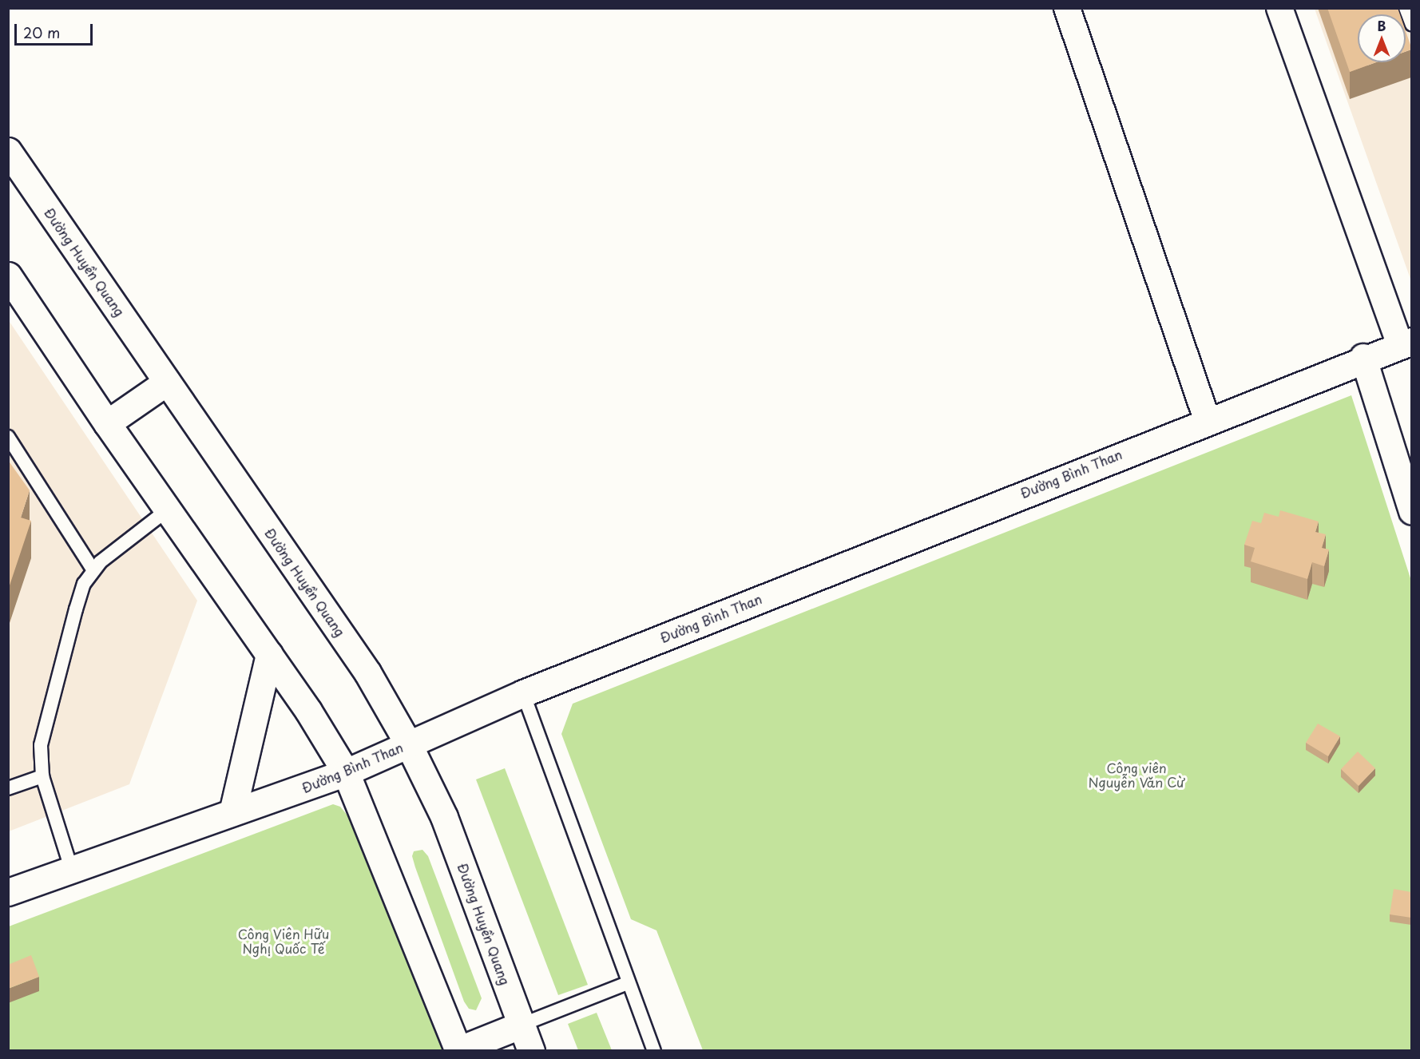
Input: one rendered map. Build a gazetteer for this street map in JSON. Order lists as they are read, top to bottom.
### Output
{
  "streets": {
    "street": ["Đường Huyền Quang", "Đường Bình Than"]
  },
  "crossings": [
    ["Đường Huyền Quang", "Đường Bình Than"]
  ],
  "parks": ["Công viên Nguyễn Văn Cừ", "Công Viên Hữu Nghị Quốc Tế"],
  "scale_bar": "20 m",
  "north": "top"
}
